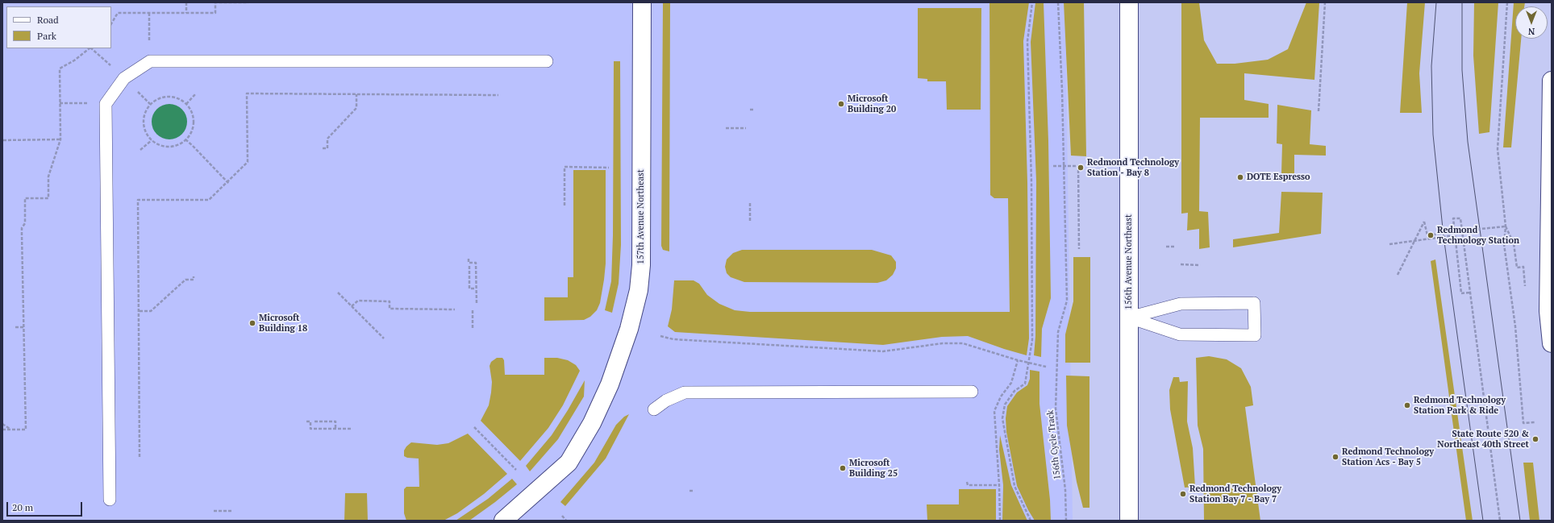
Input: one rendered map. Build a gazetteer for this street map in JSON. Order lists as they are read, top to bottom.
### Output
{
  "streets": {
    "main road": ["157th Avenue Northeast", "156th Avenue Northeast"],
    "path": ["156th Cycle Track"]
  },
  "places": [
    "Microsoft Building 20",
    "Redmond Technology Station - Bay 8",
    "DOTE Espresso",
    "Redmond Technology Station",
    "Microsoft Building 18",
    "Redmond Technology Station Park & Ride",
    "State Route 520 & Northeast 40th Street",
    "Redmond Technology Station Acs - Bay 5",
    "Microsoft Building 25",
    "Redmond Technology Station Bay 7 - Bay 7"
  ],
  "legend": ["Road", "Park"],
  "scale_bar": "20 m",
  "north": "bottom"
}
